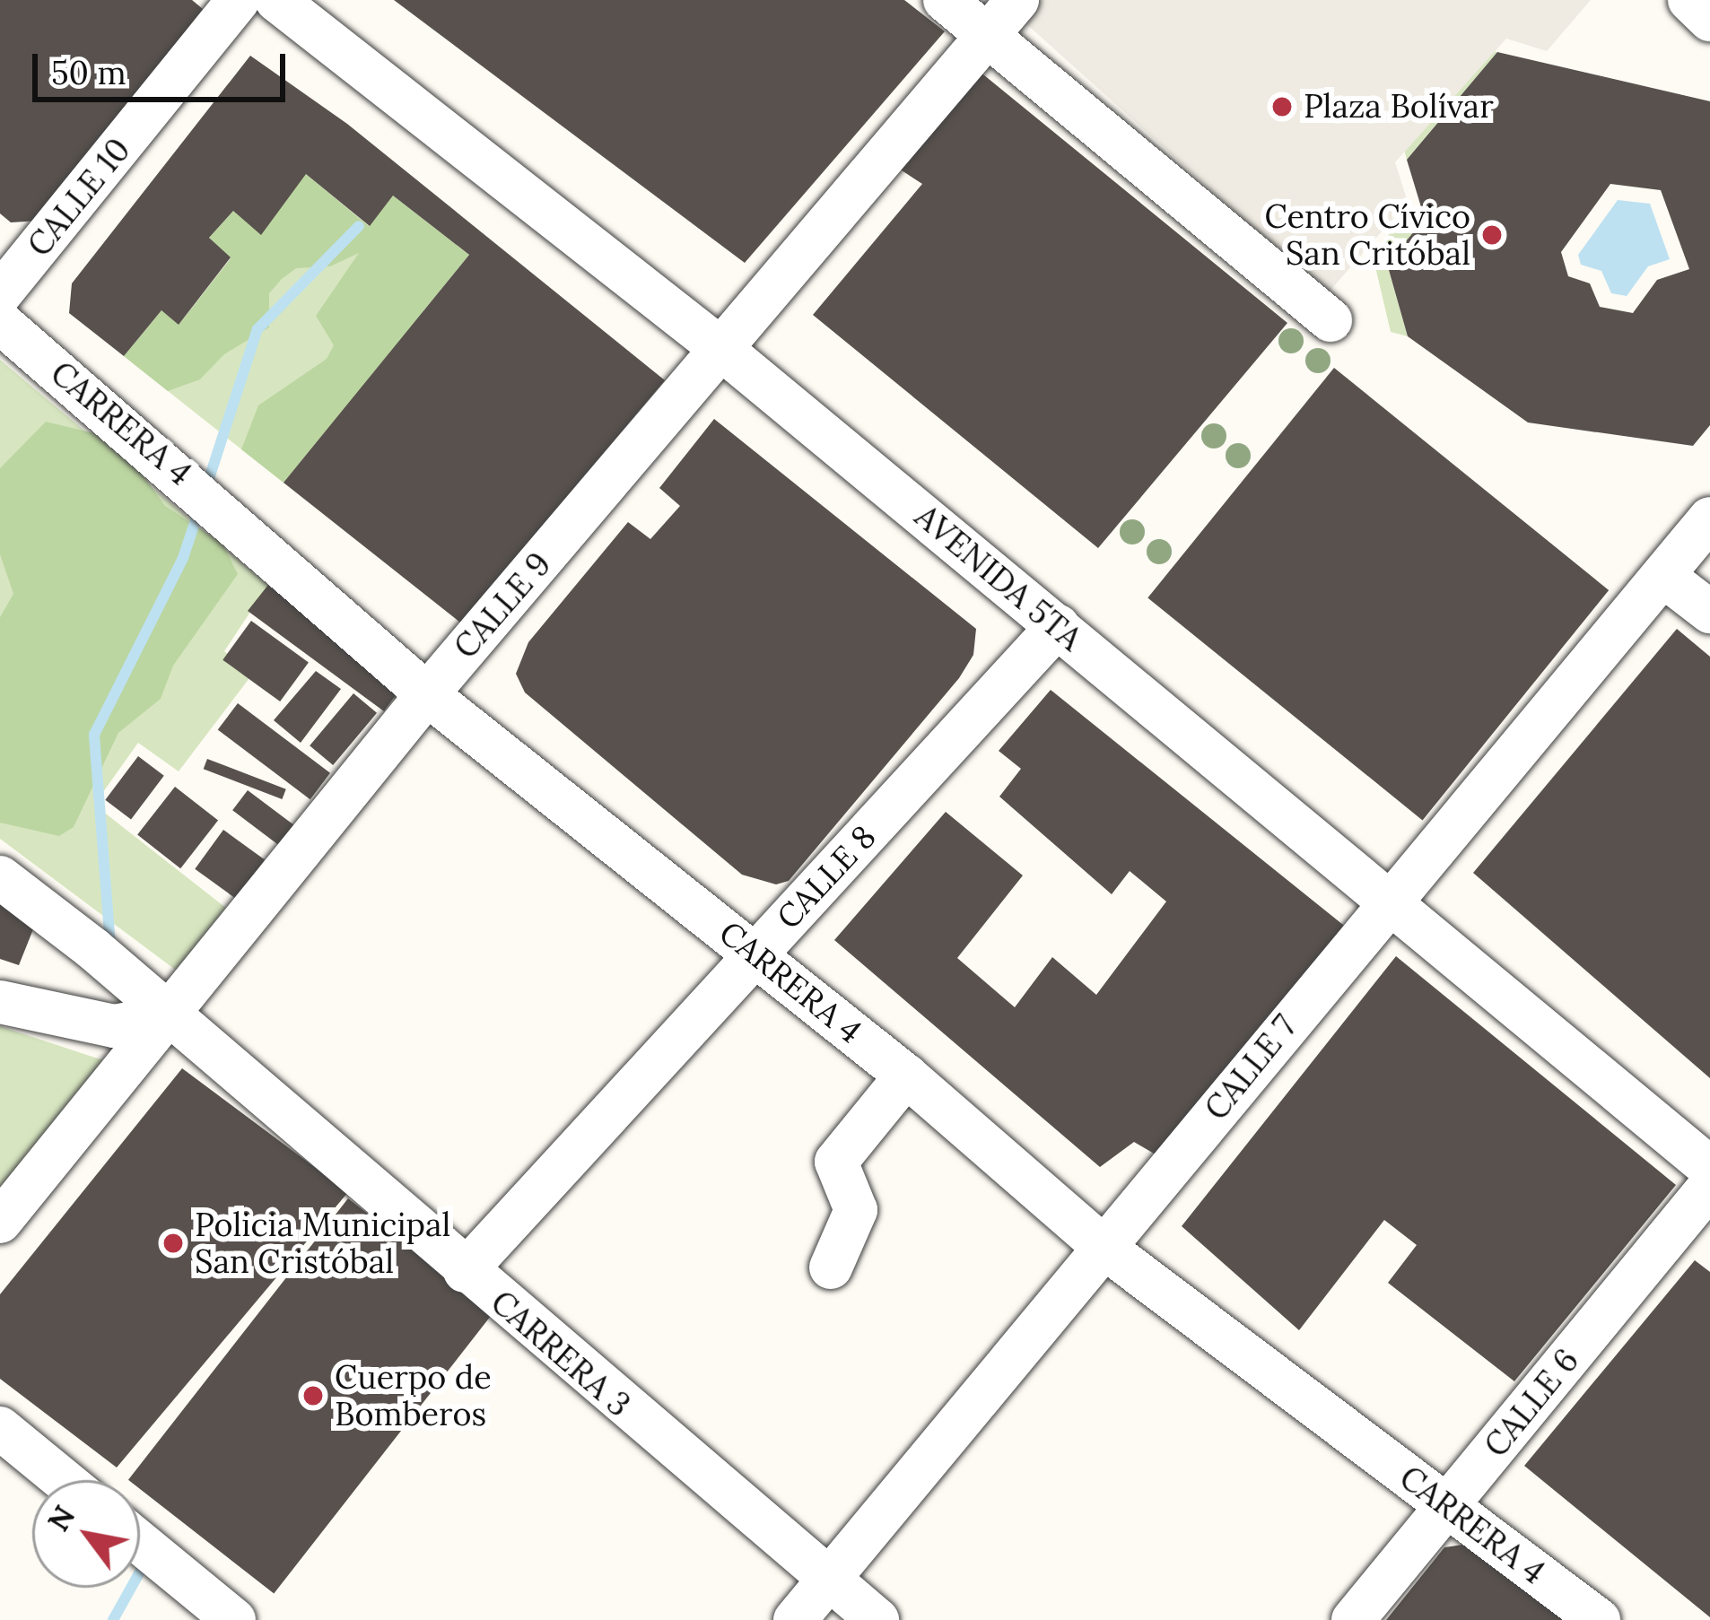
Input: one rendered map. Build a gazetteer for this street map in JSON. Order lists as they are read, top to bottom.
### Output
{
  "streets": {
    "street": [
      "CALLE 10",
      "CARRERA 4",
      "AVENIDA 5TA",
      "CALLE 9",
      "CALLE 8",
      "CALLE 7",
      "CARRERA 3",
      "CALLE 6"
    ]
  },
  "crossings": [
    ["CARRERA 4", "CALLE 9"],
    ["CARRERA 4", "CALLE 8"],
    ["CARRERA 4", "CALLE 7"],
    ["CARRERA 4", "CALLE 6"],
    ["AVENIDA 5TA", "CALLE 9"],
    ["AVENIDA 5TA", "CALLE 8"],
    ["AVENIDA 5TA", "CALLE 7"],
    ["CALLE 9", "CARRERA 3"],
    ["CALLE 8", "CARRERA 3"],
    ["CALLE 7", "CARRERA 3"]
  ],
  "places": [
    "Plaza Bolívar",
    "Centro Cívico San Critóbal",
    "Policia Municipal San Cristóbal",
    "Cuerpo de Bomberos"
  ],
  "scale_bar": "50 m",
  "north": "top left"
}
